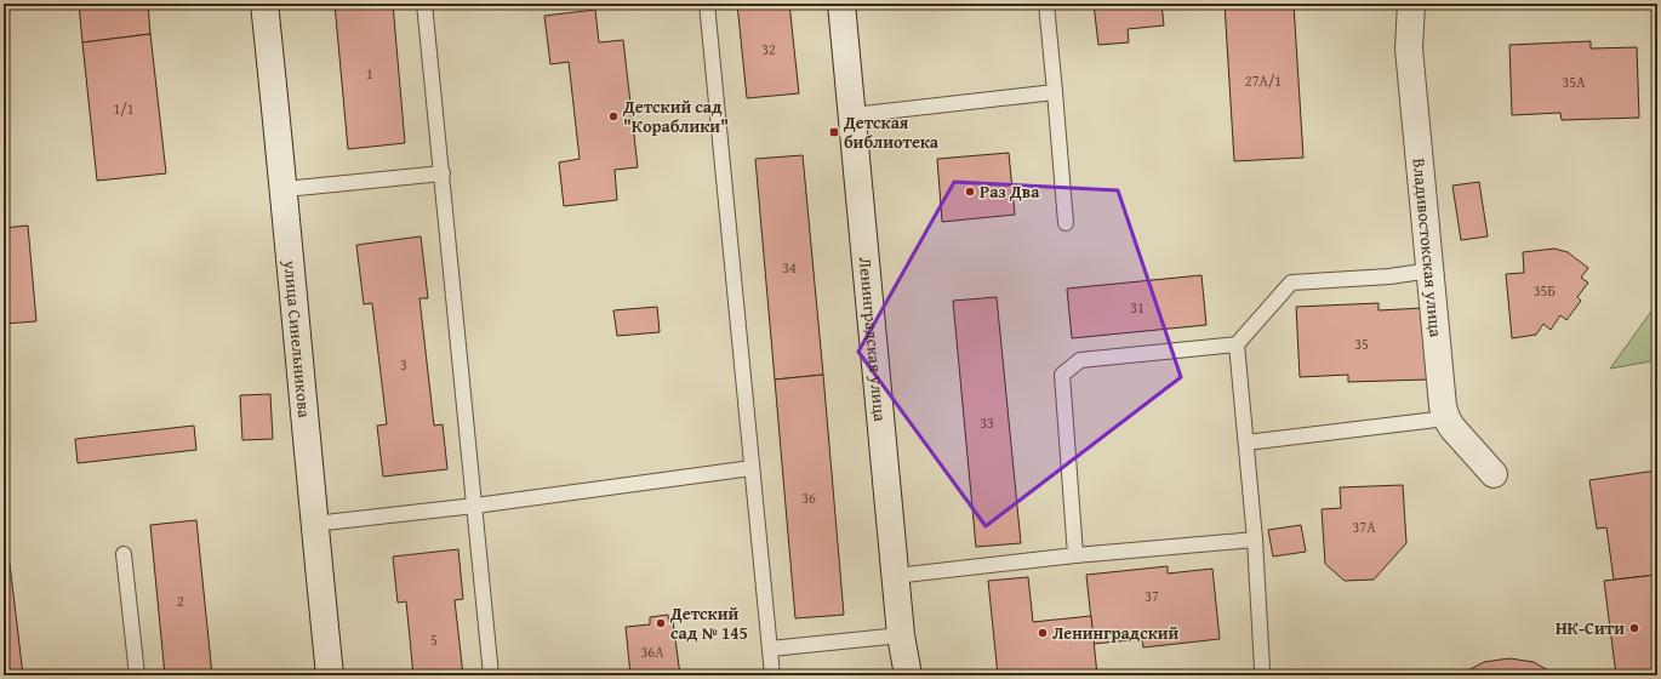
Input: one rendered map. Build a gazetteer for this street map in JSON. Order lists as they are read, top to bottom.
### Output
{
  "streets": {
    "main road": ["Владивостокская улица", "улица Синельникова", "Ленинградская улица"]
  },
  "places": {
    "other": [
      "Детский сад \"Кораблики\"",
      "Раз Два",
      "Детский сад № 145",
      "НК-Сити",
      "Ленинградский"
    ],
    "transit": ["Детская библиотека"]
  },
  "house_numbers": [
    "32",
    "1",
    "27А/1",
    "35А",
    "1/1",
    "34",
    "35Б",
    "31",
    "35",
    "3",
    "33",
    "36",
    "37А",
    "37",
    "2",
    "5",
    "36А"
  ]
}
